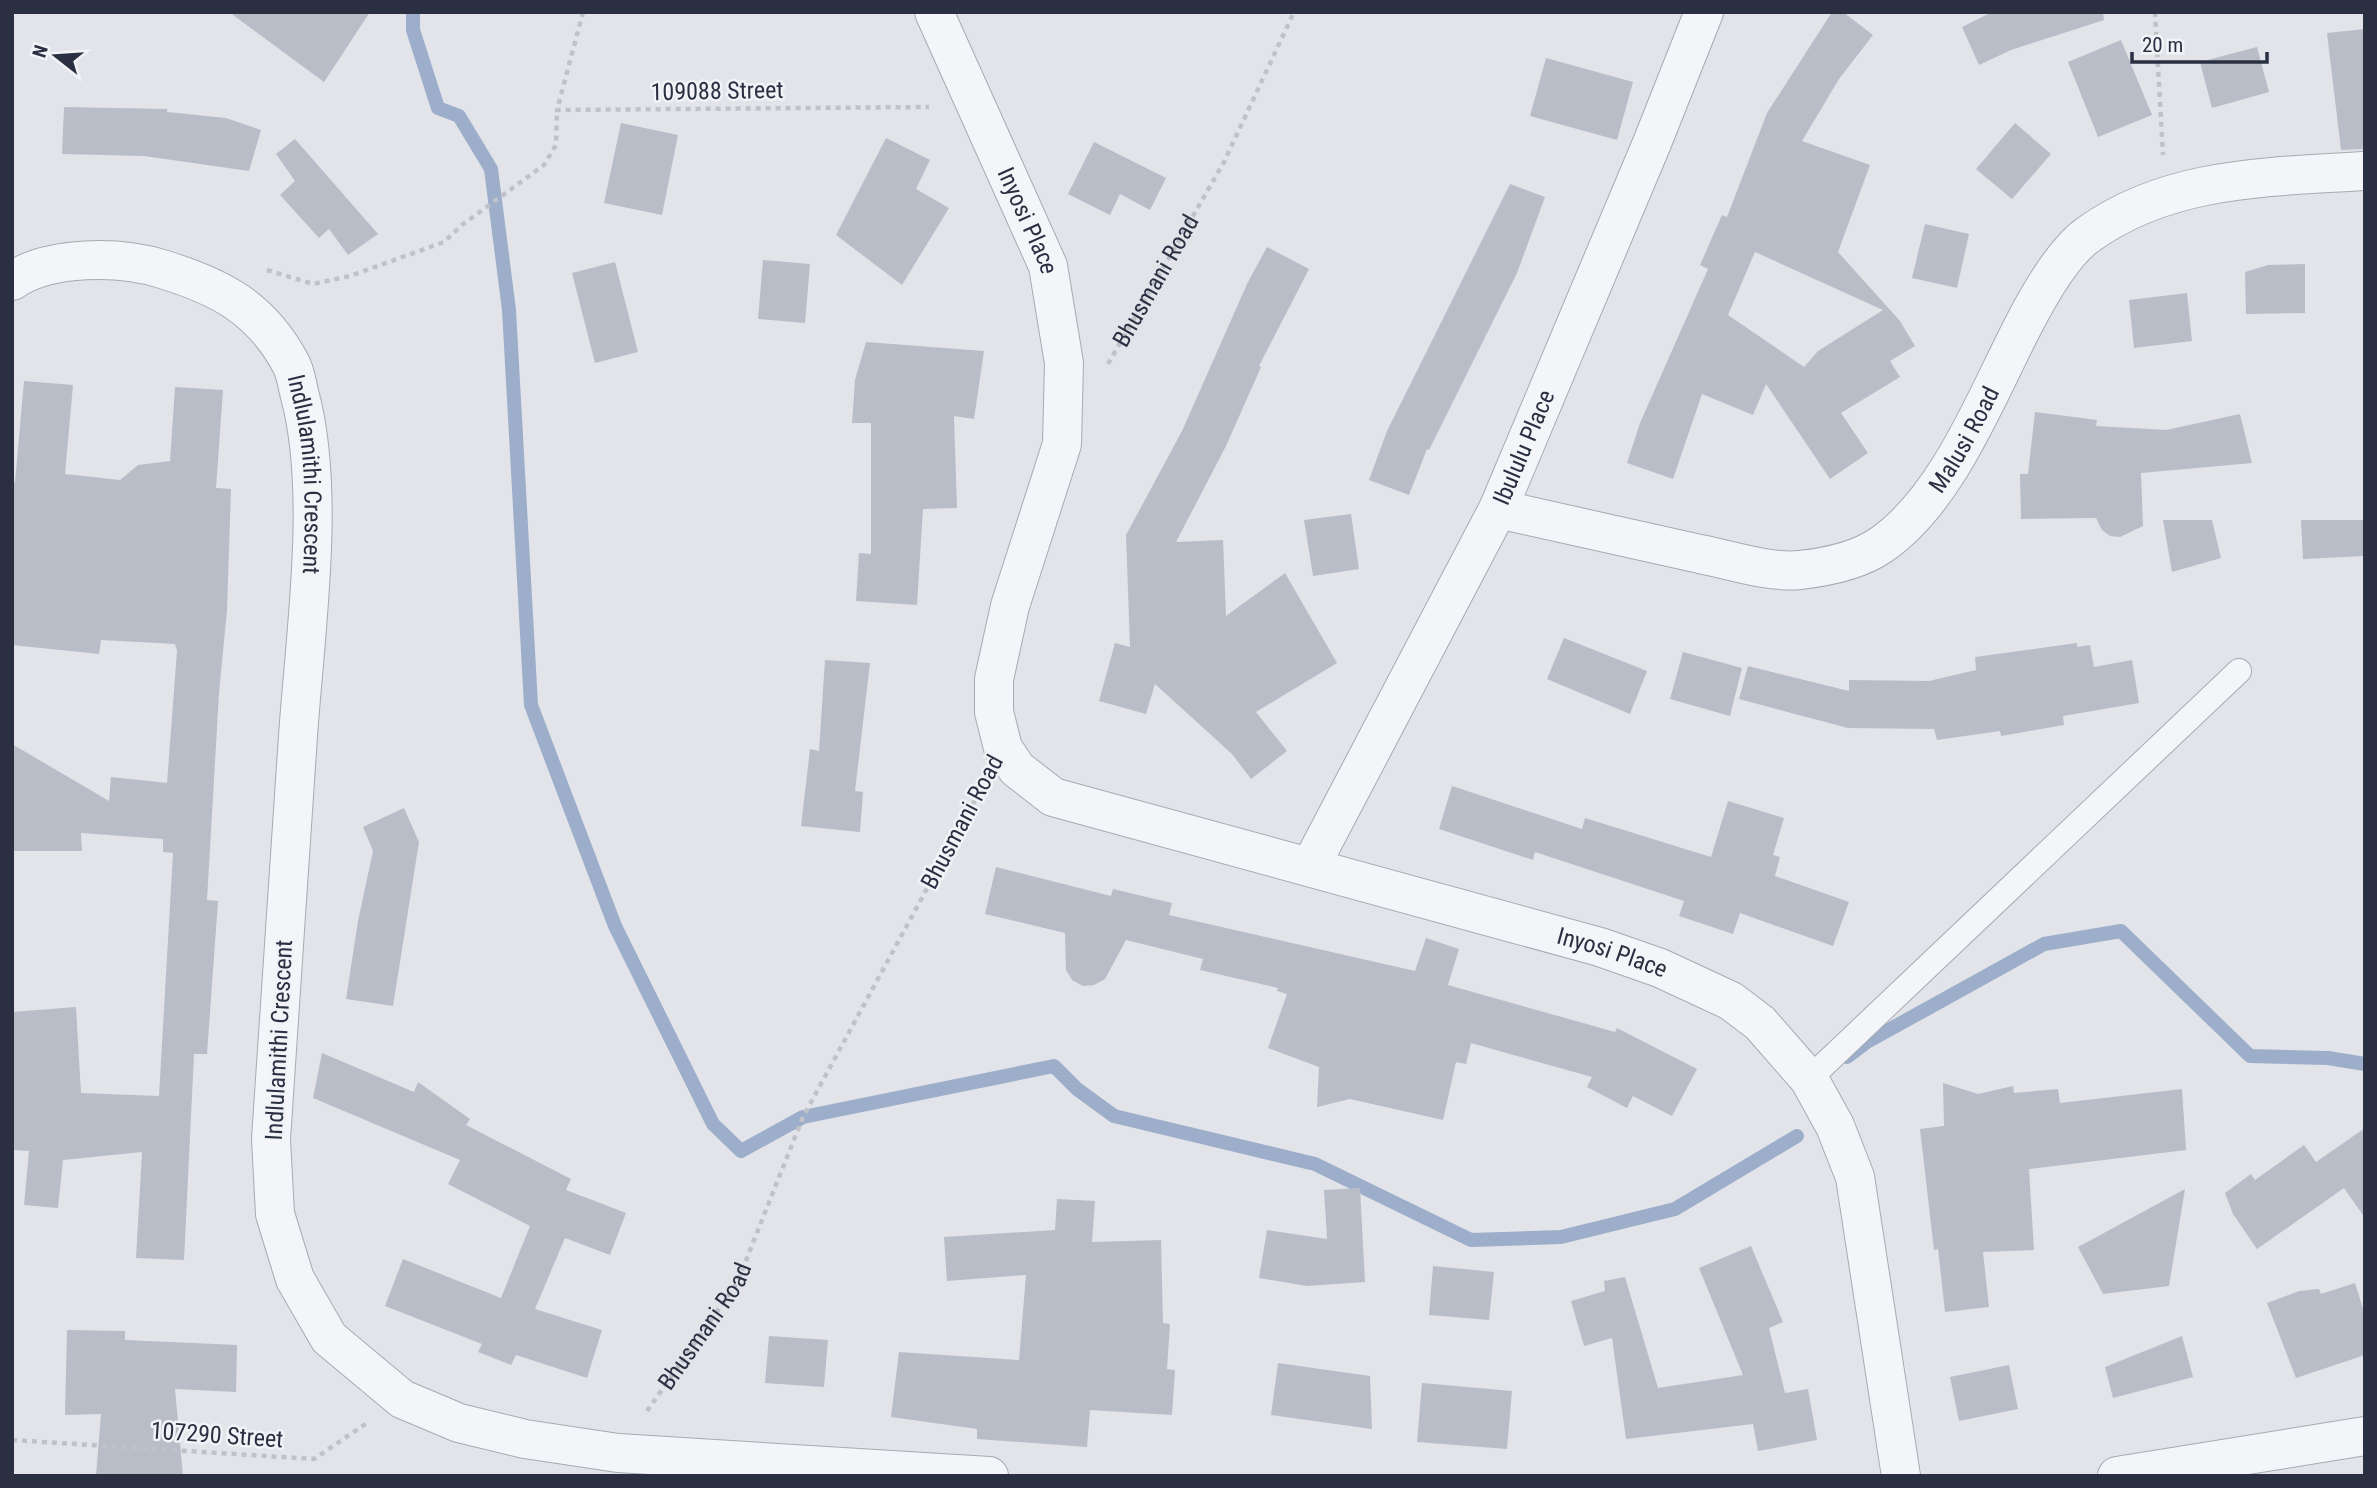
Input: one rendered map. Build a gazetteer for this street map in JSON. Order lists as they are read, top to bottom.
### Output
{
  "streets": {
    "street": [
      "Inyosi Place",
      "Bhusmani Road",
      "Malusi Road",
      "Ibululu Place",
      "Indlulamithi Crescent"
    ],
    "path": ["109088 Street", "107290 Street"]
  },
  "crossings": [
    ["109088 Street", "Inyosi Place"],
    ["Inyosi Place", "Bhusmani Road"],
    ["Inyosi Place", "Ibululu Place"],
    ["Bhusmani Road", "Indlulamithi Crescent"],
    ["Malusi Road", "Ibululu Place"],
    ["Indlulamithi Crescent", "107290 Street"]
  ],
  "scale_bar": "20 m",
  "north": "left"
}
